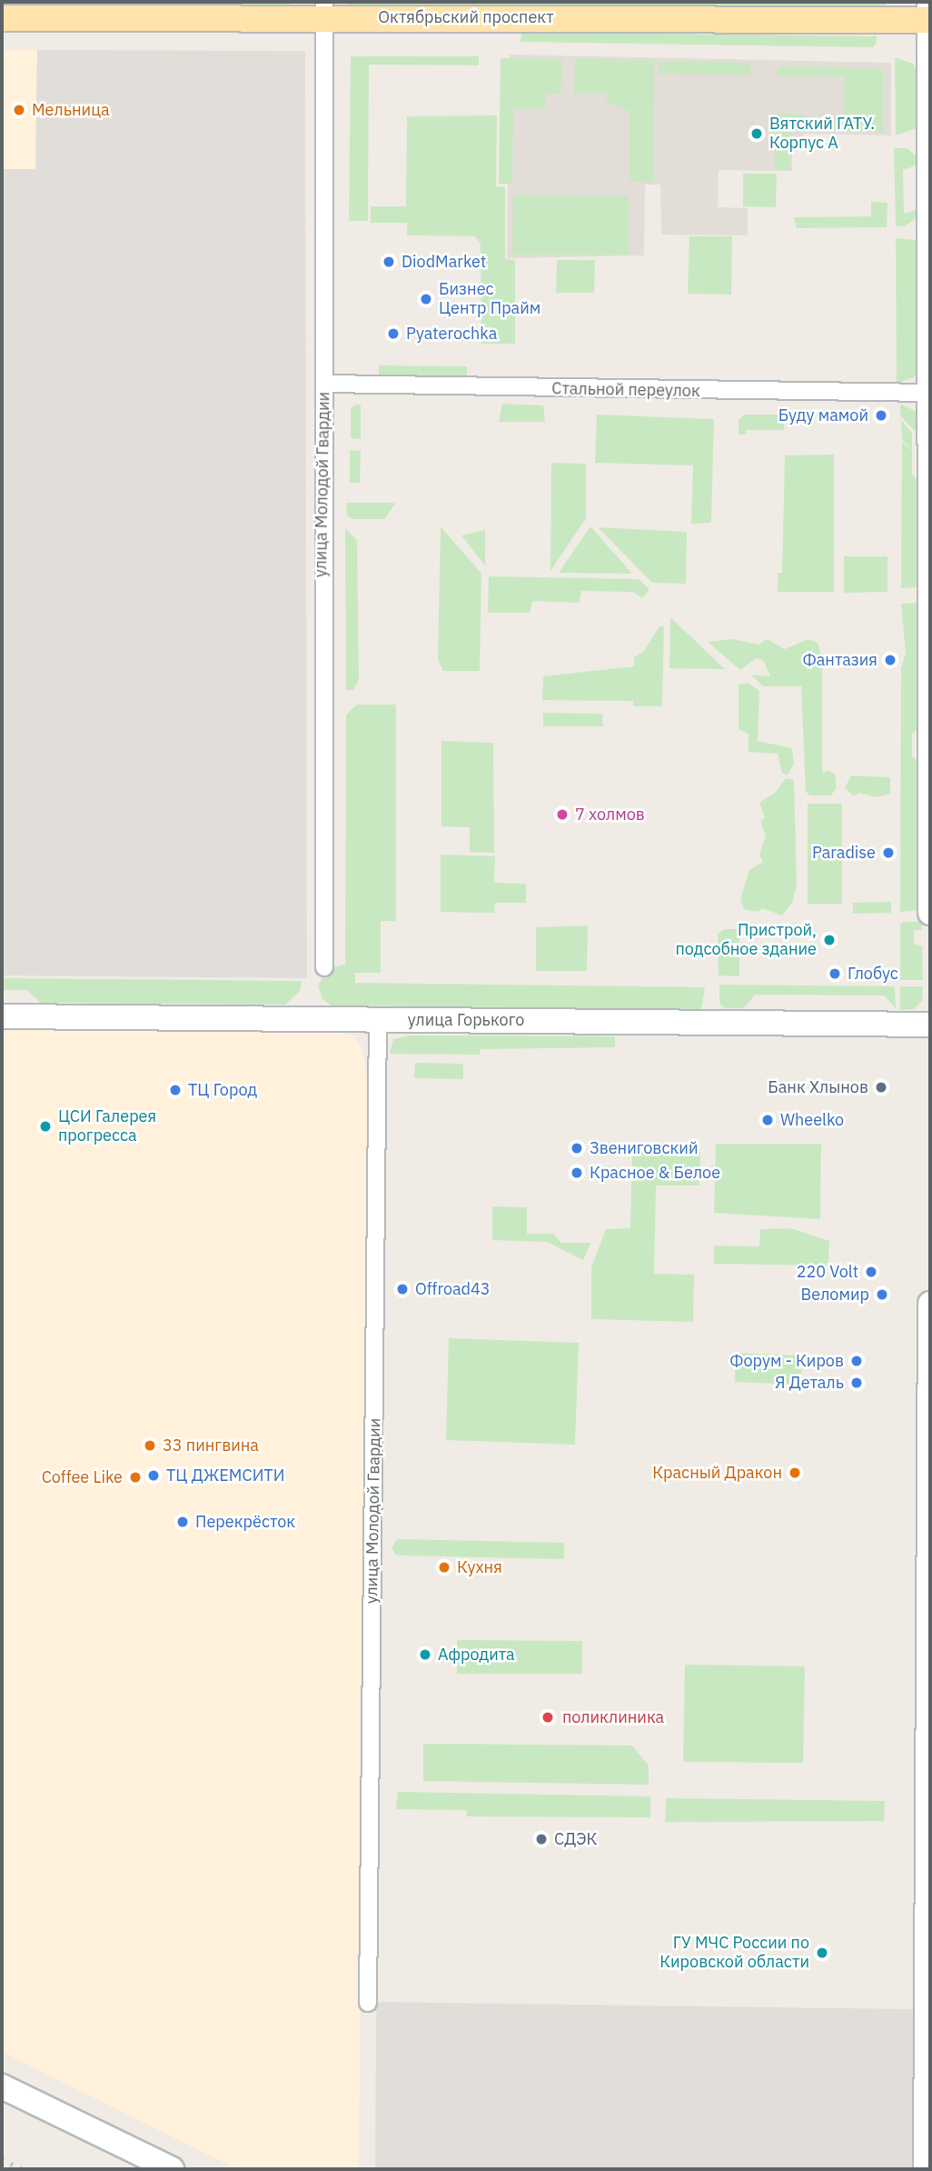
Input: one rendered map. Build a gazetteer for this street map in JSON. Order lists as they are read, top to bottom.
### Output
{
  "streets": {
    "main road": ["Октябрьский проспект"],
    "street": ["Стальной переулок", "улица Молодой Гвардии", "улица Горького"]
  },
  "crossings": [
    ["Октябрьский проспект", "улица Молодой Гвардии"],
    ["Стальной переулок", "улица Молодой Гвардии"],
    ["улица Молодой Гвардии", "улица Горького"]
  ],
  "places": [
    "Мельница",
    "Вятский ГАТУ. Корпус А",
    "DiodMarket",
    "Бизнес Центр Прайм",
    "Pyaterochka",
    "Буду мамой",
    "Фантазия",
    "7 холмов",
    "Paradise",
    "Пристрой, подсобное здание",
    "Глобус",
    "Банк Хлынов",
    "ТЦ Город",
    "Wheelko",
    "ЦСИ Галерея прогресса",
    "Звениговский",
    "Красное & Белое",
    "220 Volt",
    "Offroad43",
    "Веломир",
    "Форум - Киров",
    "Я Деталь",
    "33 пингвина",
    "Красный Дракон",
    "ТЦ ДЖЕМСИТИ",
    "Coffee Like",
    "Перекрёсток",
    "Кухня",
    "Афродита",
    "поликлиника",
    "СДЭК",
    "ГУ МЧС России по Кировской области"
  ]
}
